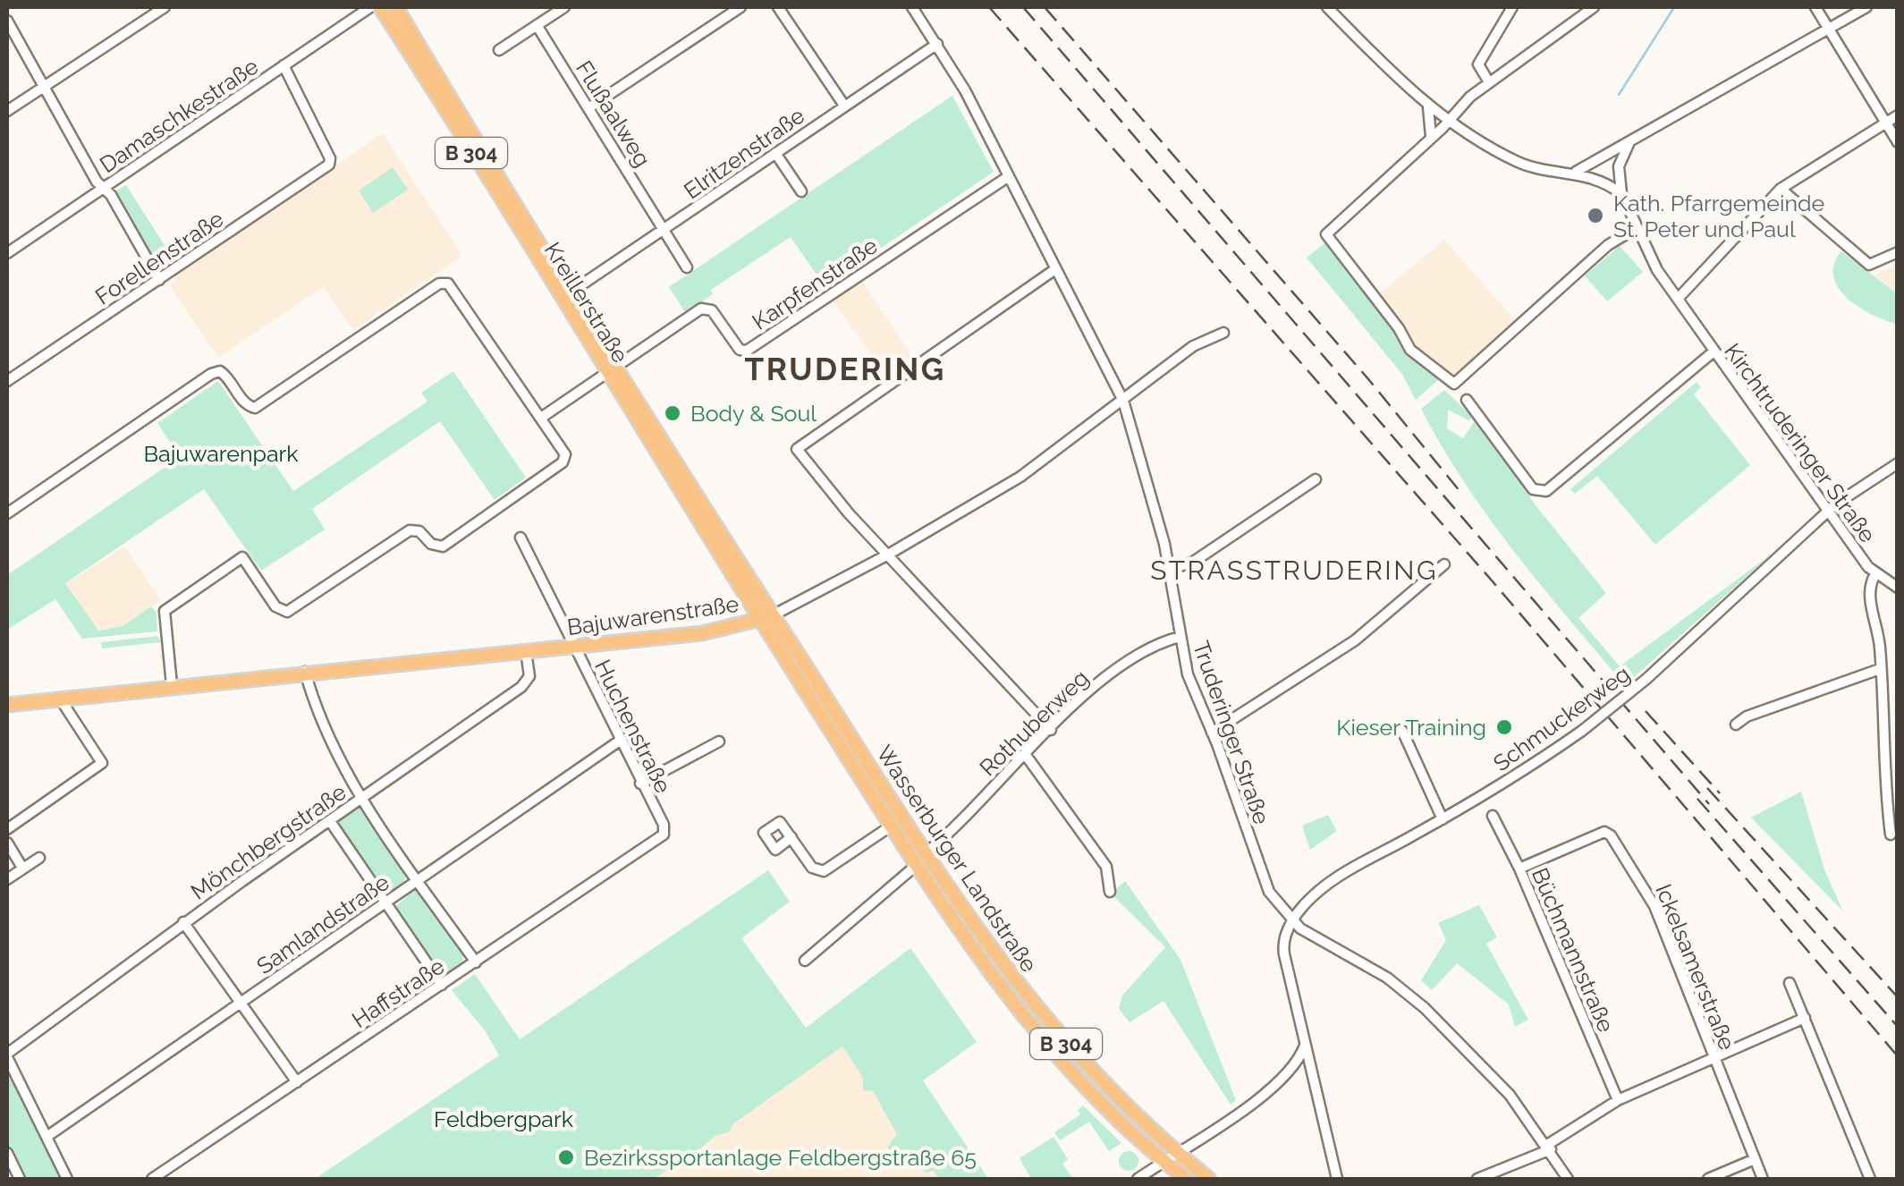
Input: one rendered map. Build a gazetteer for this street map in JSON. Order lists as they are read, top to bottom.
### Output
{
  "streets": {
    "main road": [
      "B 304",
      "Kreillerstraße",
      "Bajuwarenstraße",
      "Wasserburger Landstraße"
    ],
    "street": [
      "Flußaalweg",
      "Damaschkestraße",
      "Elritzenstraße",
      "Forellenstraße",
      "Karpfenstraße",
      "Kirchtruderinger Straße",
      "Schmuckerweg",
      "Rothuberweg",
      "Huchenstraße",
      "Truderinger Straße",
      "Mönchbergstraße",
      "Samlandstraße",
      "Büchmannstraße",
      "Ickelsamerstraße",
      "Haffstraße"
    ]
  },
  "crossings": [
    ["Flußaalweg", "Elritzenstraße"],
    ["Damaschkestraße", "Forellenstraße"],
    ["Elritzenstraße", "Kreillerstraße"],
    ["Elritzenstraße", "Truderinger Straße"],
    ["Karpfenstraße", "Kreillerstraße"],
    ["Karpfenstraße", "Truderinger Straße"],
    ["Kreillerstraße", "Bajuwarenstraße"],
    ["Kreillerstraße", "Wasserburger Landstraße"],
    ["Kirchtruderinger Straße", "Schmuckerweg"],
    ["Bajuwarenstraße", "Huchenstraße"],
    ["Bajuwarenstraße", "Truderinger Straße"],
    ["Bajuwarenstraße", "Mönchbergstraße"],
    ["Bajuwarenstraße", "Wasserburger Landstraße"],
    ["Schmuckerweg", "Truderinger Straße"],
    ["Rothuberweg", "Truderinger Straße"],
    ["Rothuberweg", "Wasserburger Landstraße"],
    ["Huchenstraße", "Samlandstraße"],
    ["Huchenstraße", "Haffstraße"],
    ["Büchmannstraße", "Ickelsamerstraße"]
  ],
  "districts": ["TRUDERING", "STRASSTRUDERING"],
  "parks": ["Bajuwarenpark", "Feldbergpark"],
  "places": [
    "Kath. Pfarrgemeinde St. Peter und Paul",
    "Body & Soul",
    "Kieser Training",
    "Bezirkssportanlage Feldbergstraße 65"
  ]
}
